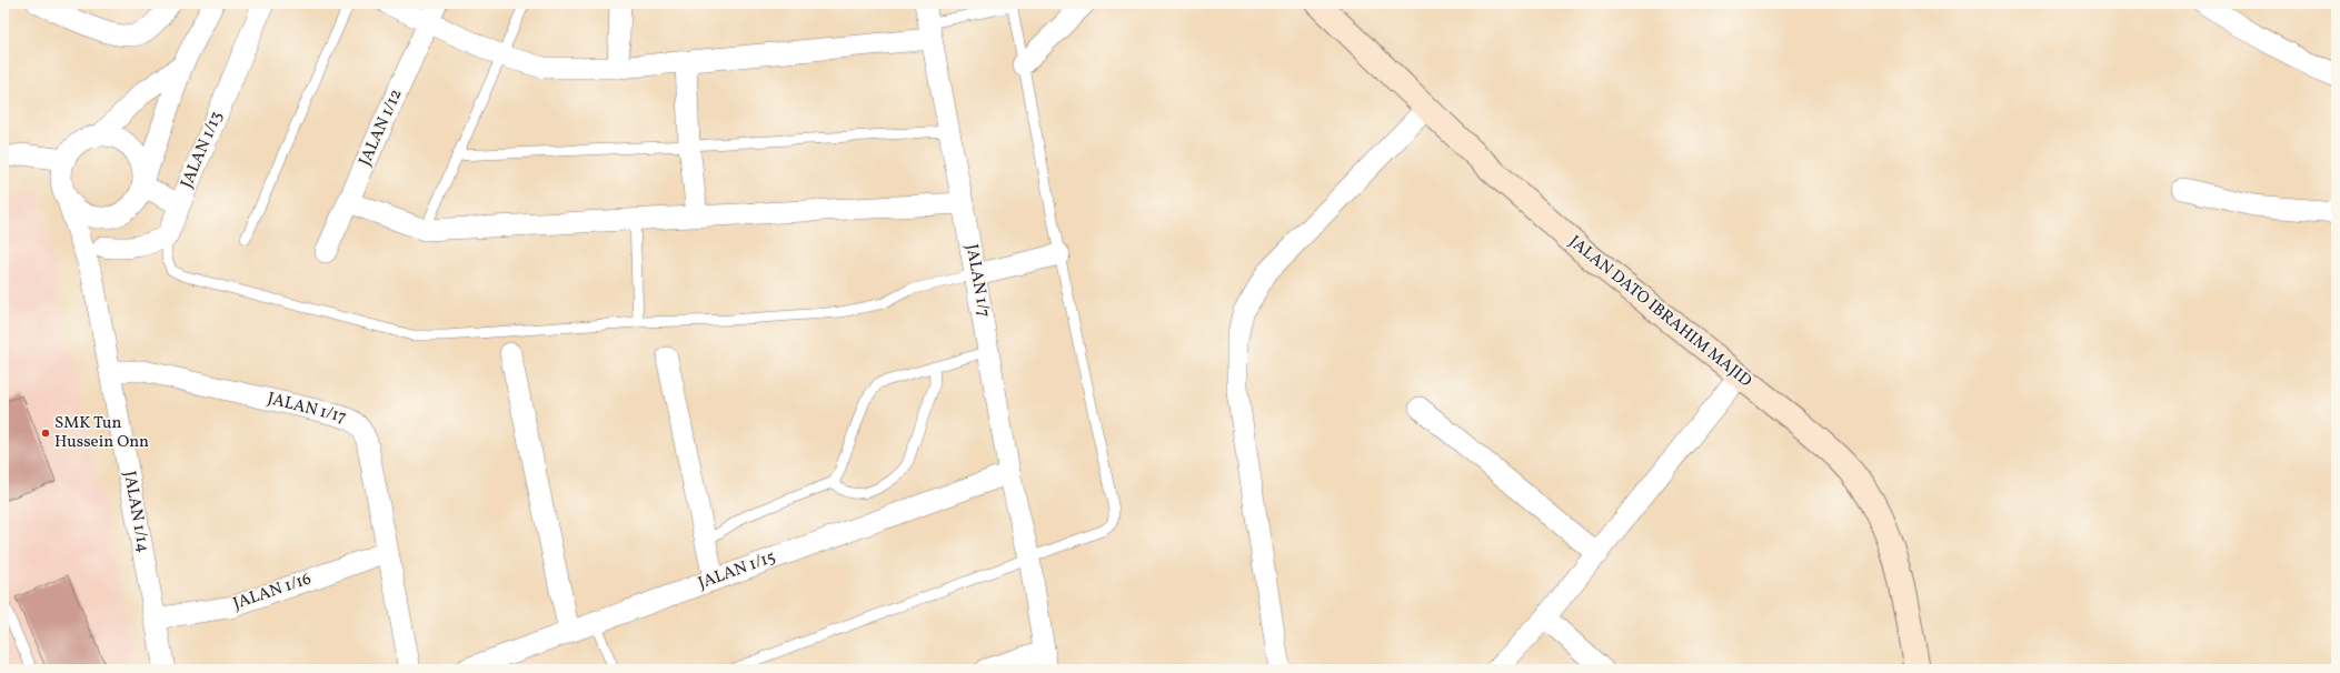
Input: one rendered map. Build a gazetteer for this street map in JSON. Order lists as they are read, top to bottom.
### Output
{
  "streets": {
    "street": [
      "JALAN 1/12",
      "JALAN 1/13",
      "JALAN 1/7",
      "JALAN DATO IBRAHIM MAJID",
      "JALAN 1/17",
      "JALAN 1/14",
      "JALAN 1/15",
      "JALAN 1/16"
    ]
  },
  "crossings": [
    ["JALAN 1/7", "JALAN 1/15"],
    ["JALAN 1/17", "JALAN 1/14"],
    ["JALAN 1/17", "JALAN 1/16"],
    ["JALAN 1/14", "JALAN 1/16"]
  ],
  "places": ["SMK Tun Hussein Onn"]
}
